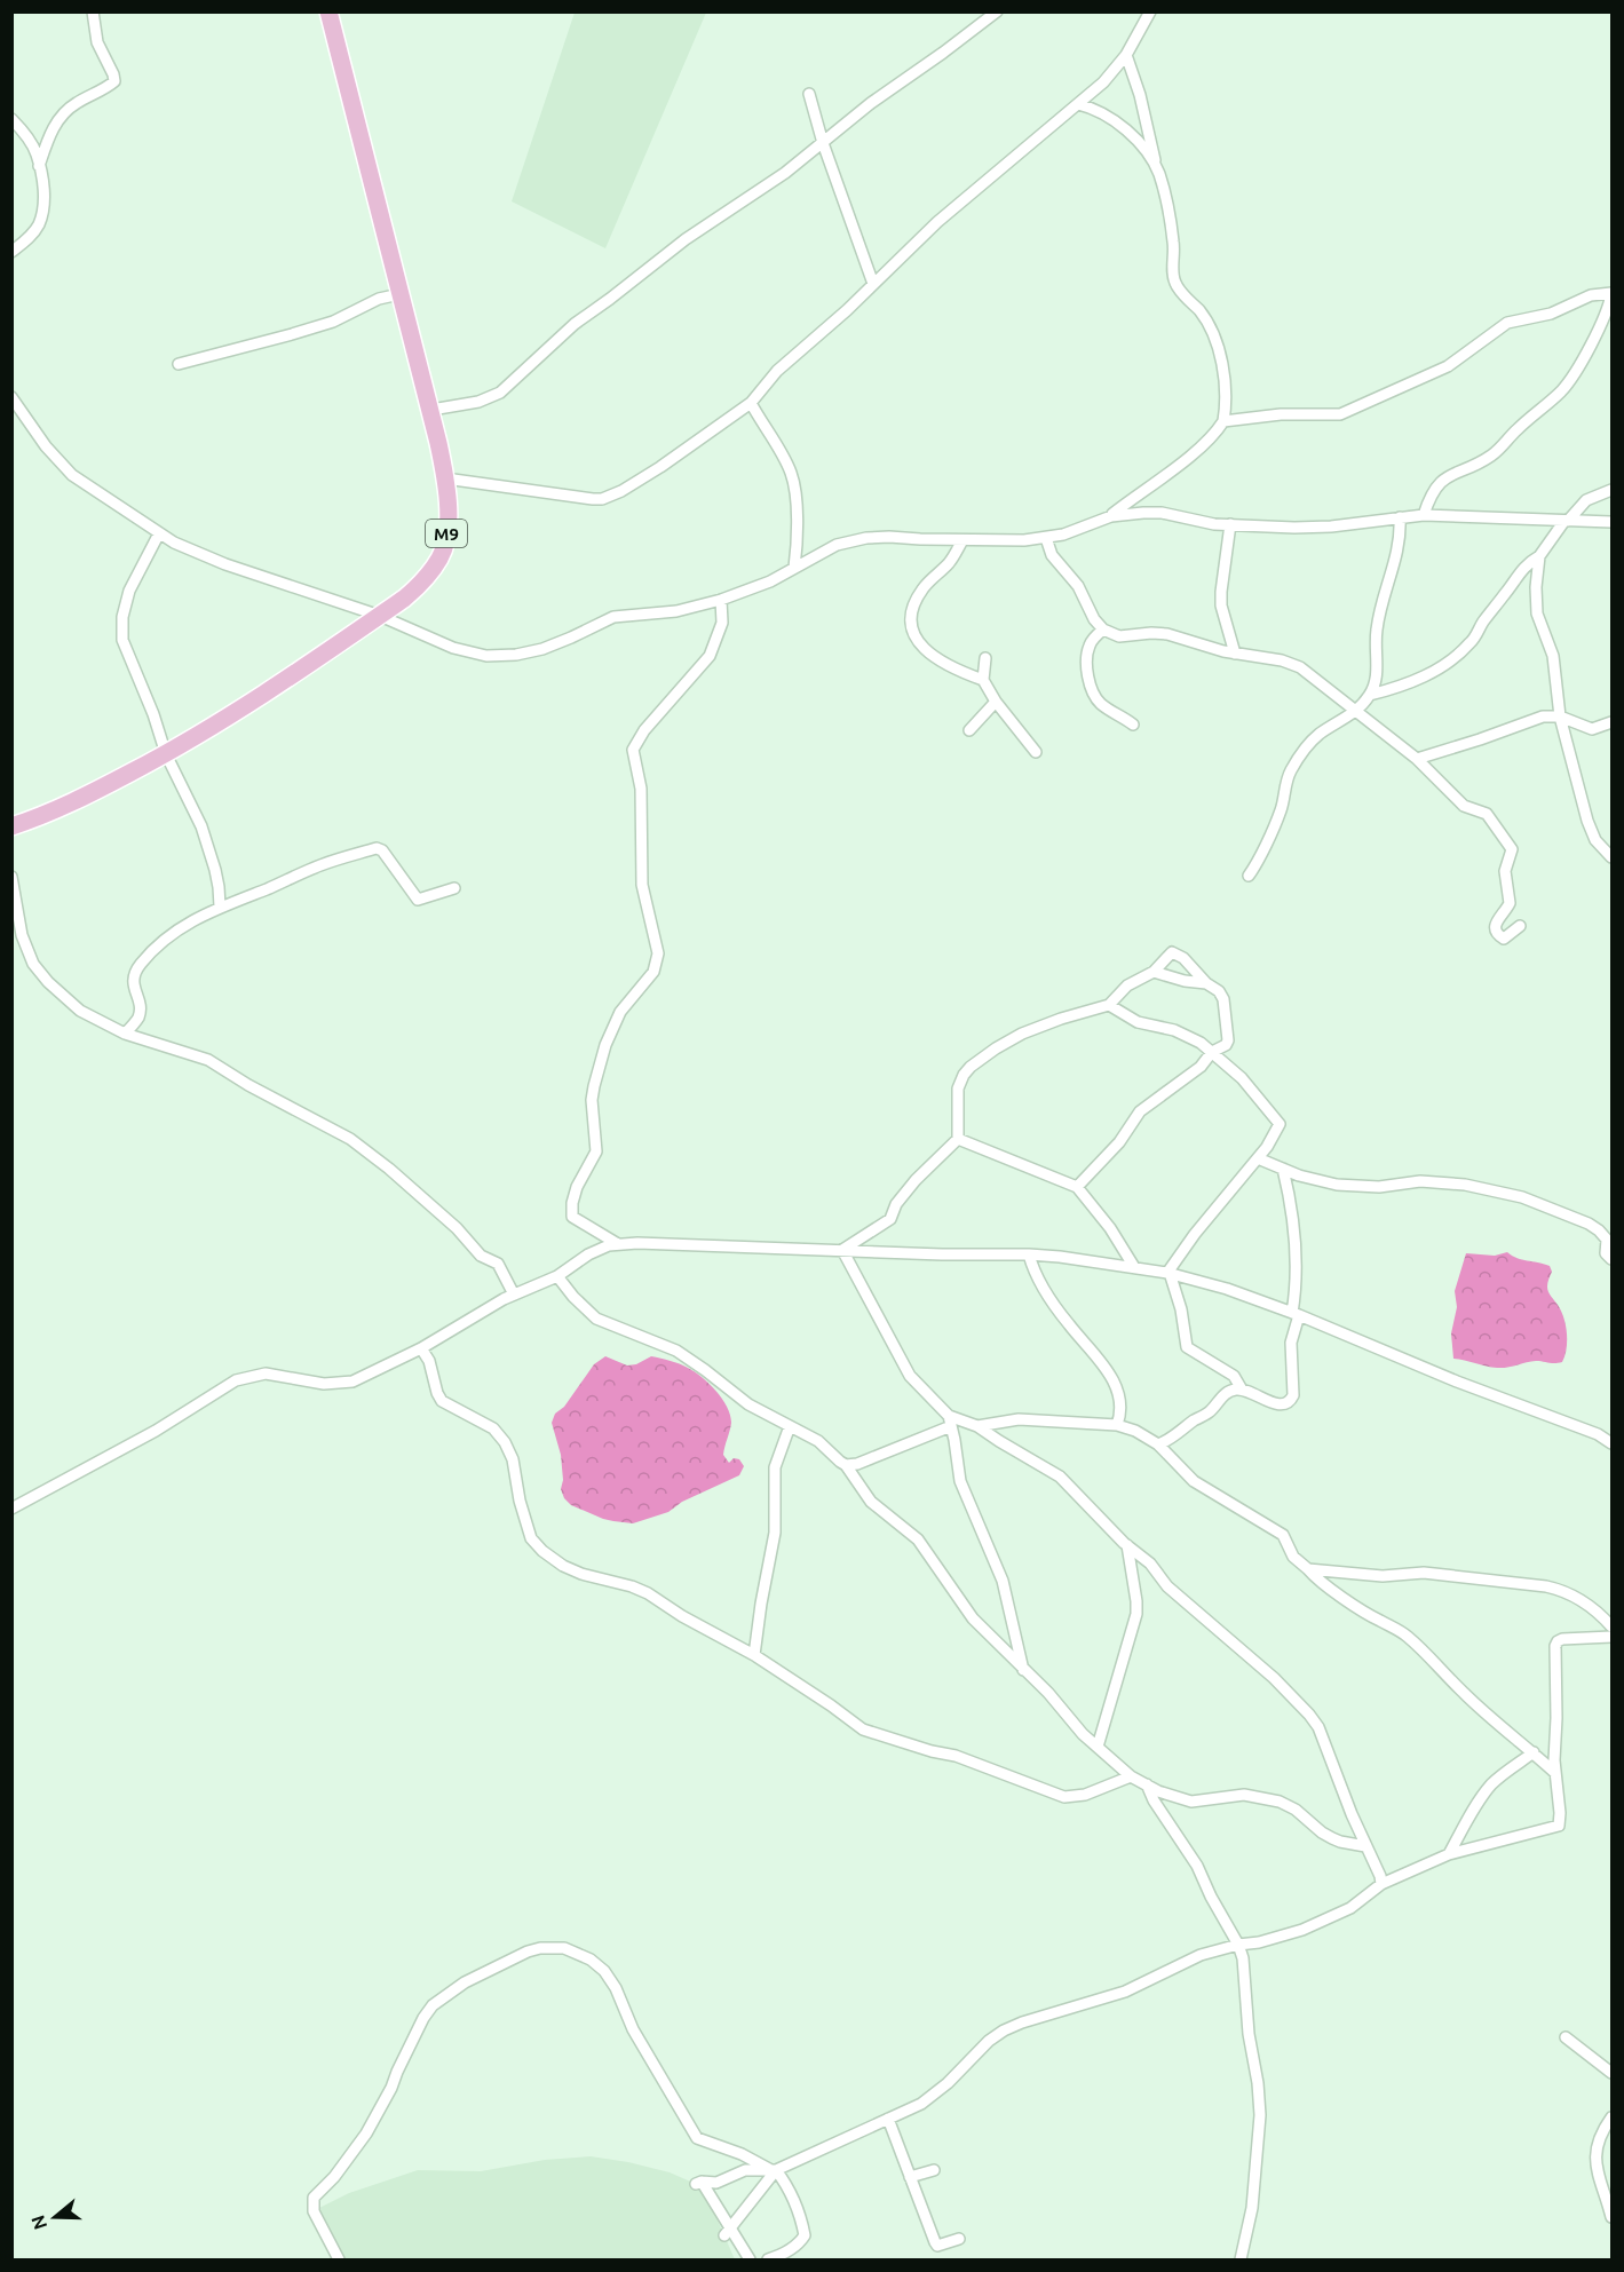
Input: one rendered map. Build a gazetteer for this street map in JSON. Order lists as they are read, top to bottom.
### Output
{
  "streets": {
    "main road": ["M9"]
  },
  "north": "left"
}
